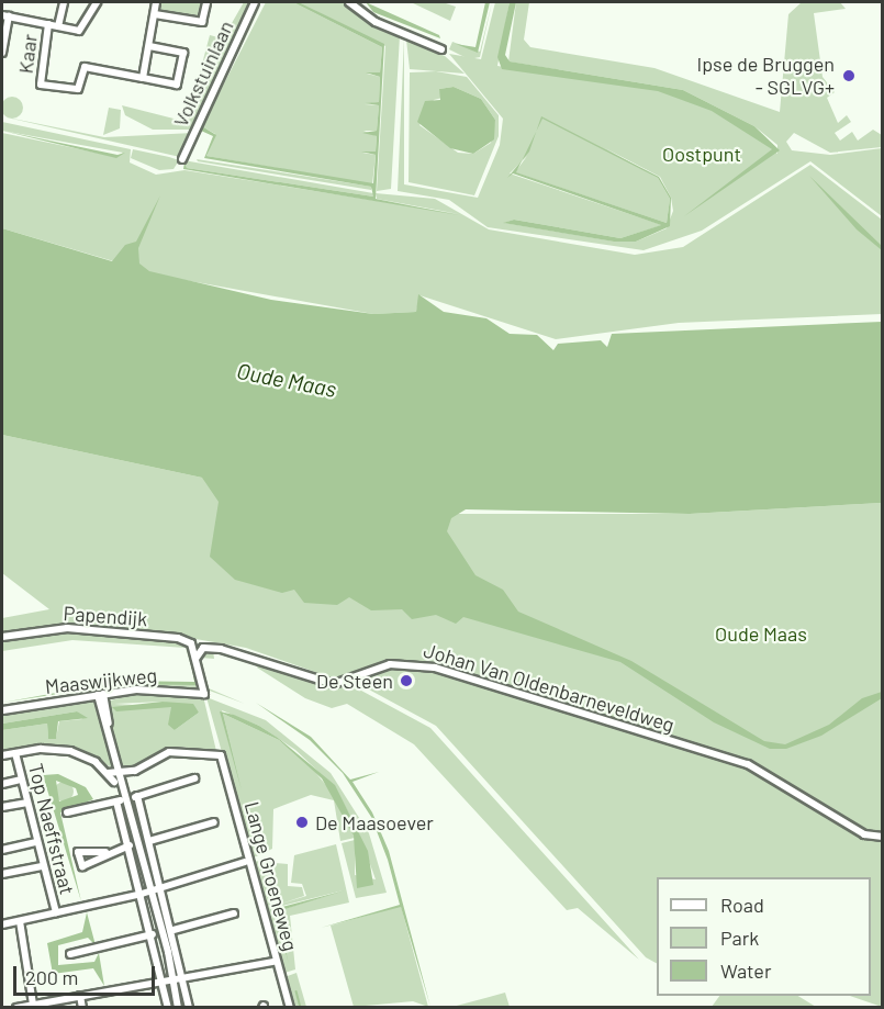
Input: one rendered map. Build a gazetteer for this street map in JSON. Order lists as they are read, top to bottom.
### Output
{
  "streets": {
    "street": [
      "Kaar",
      "Volkstuinlaan",
      "Papendijk",
      "Maaswijkweg",
      "Johan Van Oldenbarneveldweg",
      "Top Naeffstraat",
      "Lange Groeneweg"
    ]
  },
  "crossings": [
    ["Papendijk", "Maaswijkweg"],
    ["Papendijk", "Johan Van Oldenbarneveldweg"],
    ["Maaswijkweg", "Johan Van Oldenbarneveldweg"]
  ],
  "water": ["Oude Maas"],
  "parks": ["Oostpunt", "Oude Maas"],
  "places": ["Ipse de Bruggen - SGLVG+", "De Steen", "De Maasoever"],
  "legend": ["Road", "Park", "Water"],
  "scale_bar": "200 m"
}
